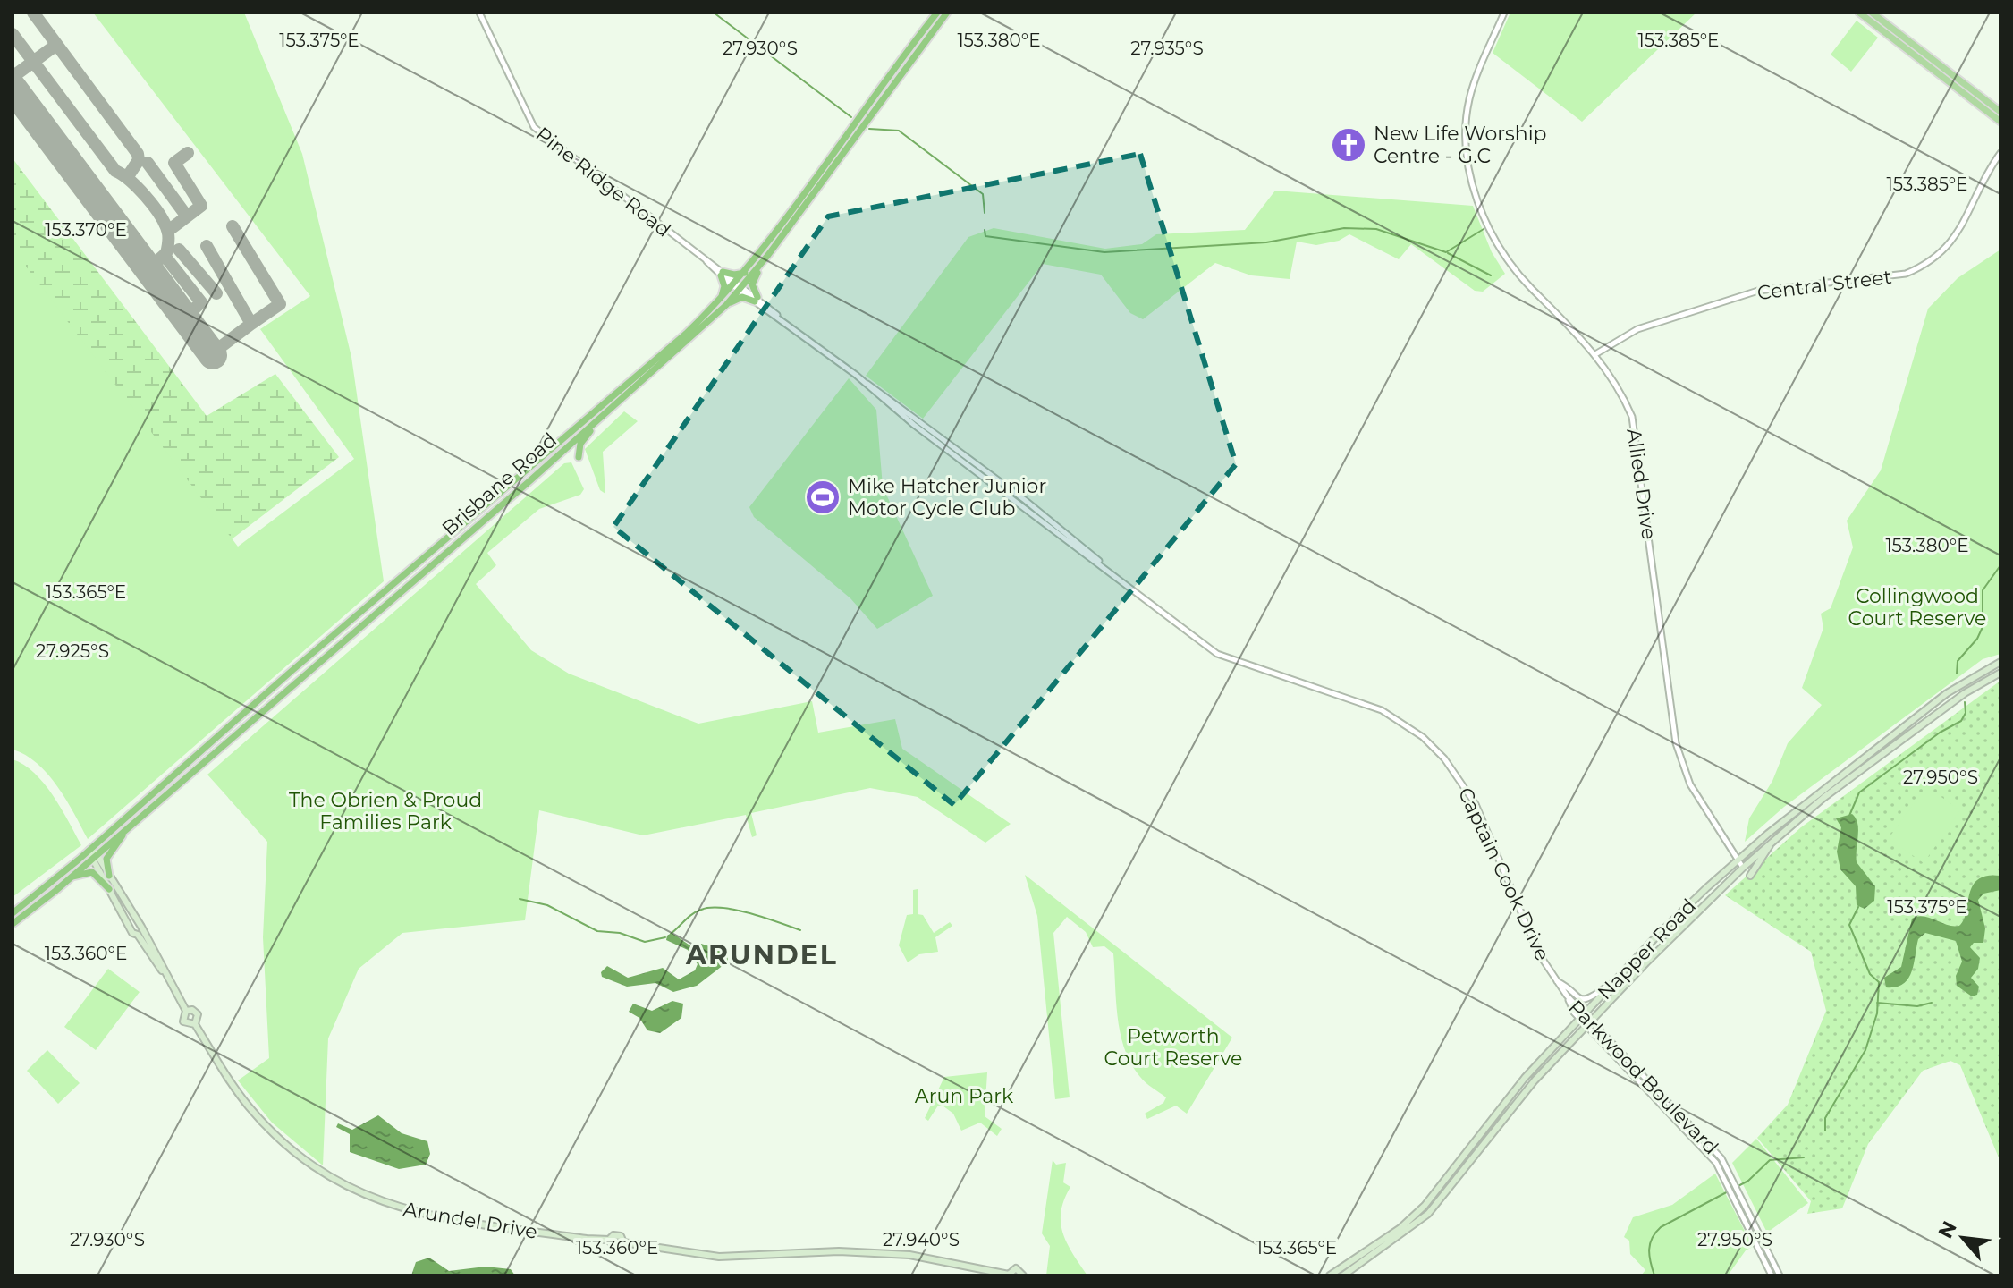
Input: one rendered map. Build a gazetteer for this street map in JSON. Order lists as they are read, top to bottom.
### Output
{
  "streets": {
    "highway": ["Brisbane Road"],
    "main road": ["Napper Road", "Arundel Drive"],
    "street": [
      "Pine Ridge Road",
      "Central Street",
      "Allied Drive",
      "Captain Cook Drive",
      "Parkwood Boulevard"
    ]
  },
  "crossings": [
    ["Pine Ridge Road", "Brisbane Road"],
    ["Pine Ridge Road", "Captain Cook Drive"],
    ["Central Street", "Allied Drive"],
    ["Brisbane Road", "Captain Cook Drive"],
    ["Allied Drive", "Napper Road"],
    ["Captain Cook Drive", "Parkwood Boulevard"],
    ["Napper Road", "Parkwood Boulevard"]
  ],
  "districts": ["ARUNDEL"],
  "parks": [
    "Collingwood Court Reserve",
    "The Obrien & Proud Families Park",
    "Petworth Court Reserve",
    "Arun Park"
  ],
  "places": {
    "church": ["New Life Worship Centre - G.C"],
    "sports": ["Mike Hatcher Junior Motor Cycle Club"]
  },
  "north": "top left",
  "coordinates": [
    "153.375°E",
    "153.380°E",
    "153.385°E",
    "27.930°S",
    "27.935°S",
    "153.370°E",
    "153.365°E",
    "27.925°S",
    "27.950°S",
    "153.360°E",
    "27.940°S"
  ]
}
